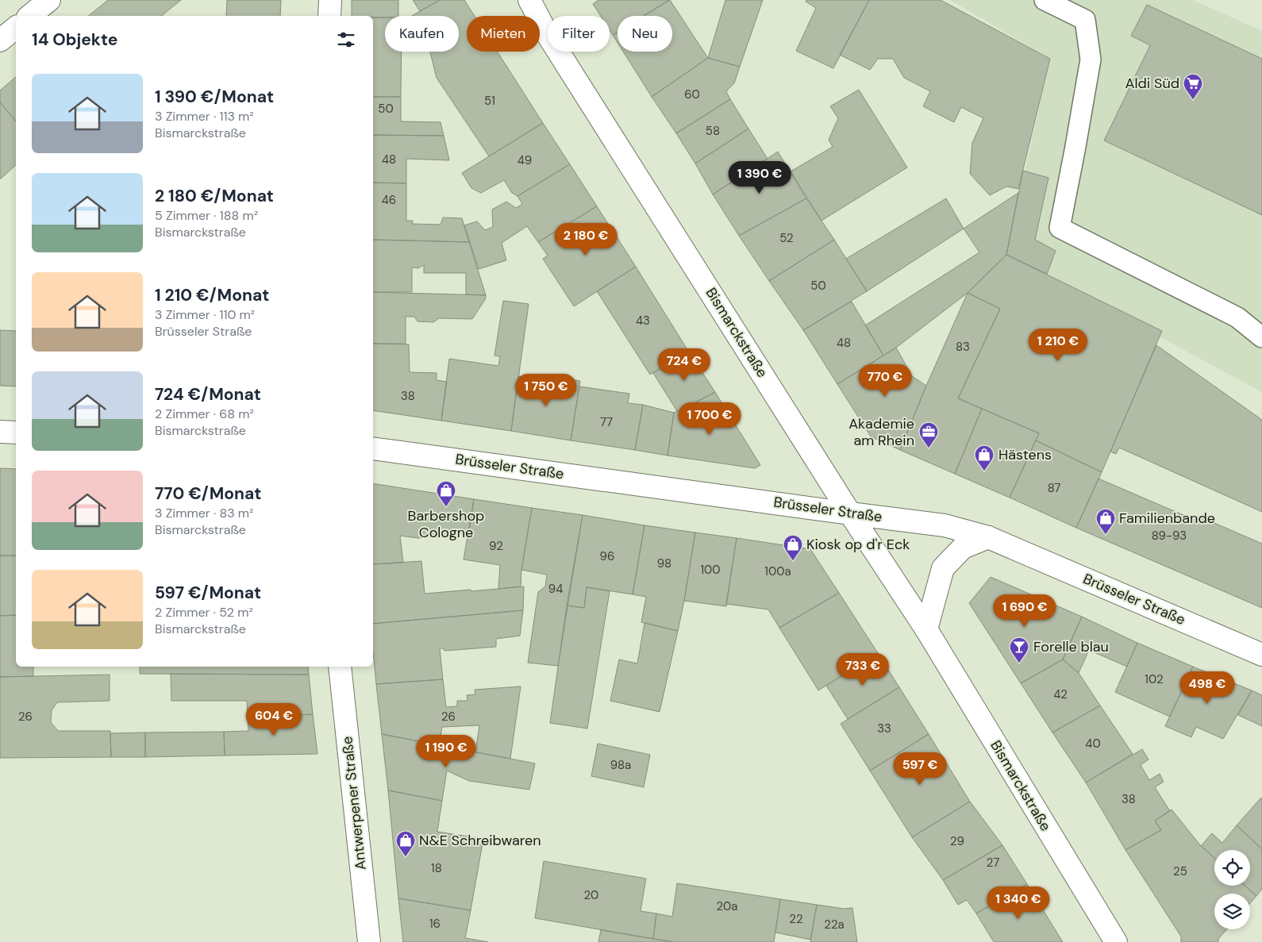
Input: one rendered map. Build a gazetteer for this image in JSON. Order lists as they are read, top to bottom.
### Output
{
  "streets": {
    "street": ["Bismarckstraße", "Brüsseler Straße", "Antwerpener Straße"]
  },
  "crossings": [
    ["Bismarckstraße", "Brüsseler Straße"]
  ],
  "places": {
    "supermarket": ["Aldi Süd"],
    "office": ["Akademie am Rhein"],
    "shop": [
      "Hästens",
      "Barbershop Cologne",
      "Familienbande",
      "Kiosk op d'r Eck",
      "N&E Schreibwaren"
    ],
    "bar": ["Forelle blau"]
  },
  "house_numbers": [
    "60",
    "51",
    "50",
    "58",
    "48",
    "49",
    "46",
    "52",
    "50",
    "43",
    "48",
    "83",
    "38",
    "77",
    "87",
    "89-93",
    "92",
    "96",
    "98",
    "100",
    "100a",
    "94",
    "102",
    "42",
    "26",
    "26",
    "33",
    "40",
    "98a",
    "38",
    "29",
    "27",
    "18",
    "25",
    "20",
    "20a",
    "22",
    "16",
    "22a"
  ],
  "page": {
    "chip": [
      "Kaufen",
      "Mieten",
      "Filter",
      "Neu"
    ],
    "heading": "14 Objekte",
    "list": [
      {
        "name": "1 390 €/Monat",
        "note": "3 Zimmer · 113 m² · Bismarckstraße"
      },
      {
        "name": "2 180 €/Monat",
        "note": "5 Zimmer · 188 m² · Bismarckstraße"
      },
      {
        "name": "1 210 €/Monat",
        "note": "3 Zimmer · 110 m² · Brüsseler Straße"
      },
      {
        "name": "724 €/Monat",
        "note": "2 Zimmer · 68 m² · Bismarckstraße"
      },
      {
        "name": "770 €/Monat",
        "note": "3 Zimmer · 83 m² · Bismarckstraße"
      },
      {
        "name": "597 €/Monat",
        "note": "2 Zimmer · 52 m² · Bismarckstraße"
      }
    ],
    "price": [
      "1 390 €",
      "2 180 €",
      "1 210 €",
      "724 €",
      "770 €",
      "1 750 €",
      "1 700 €",
      "1 690 €",
      "733 €",
      "498 €",
      "604 €",
      "1 190 €",
      "597 €",
      "1 340 €"
    ]
  }
}
